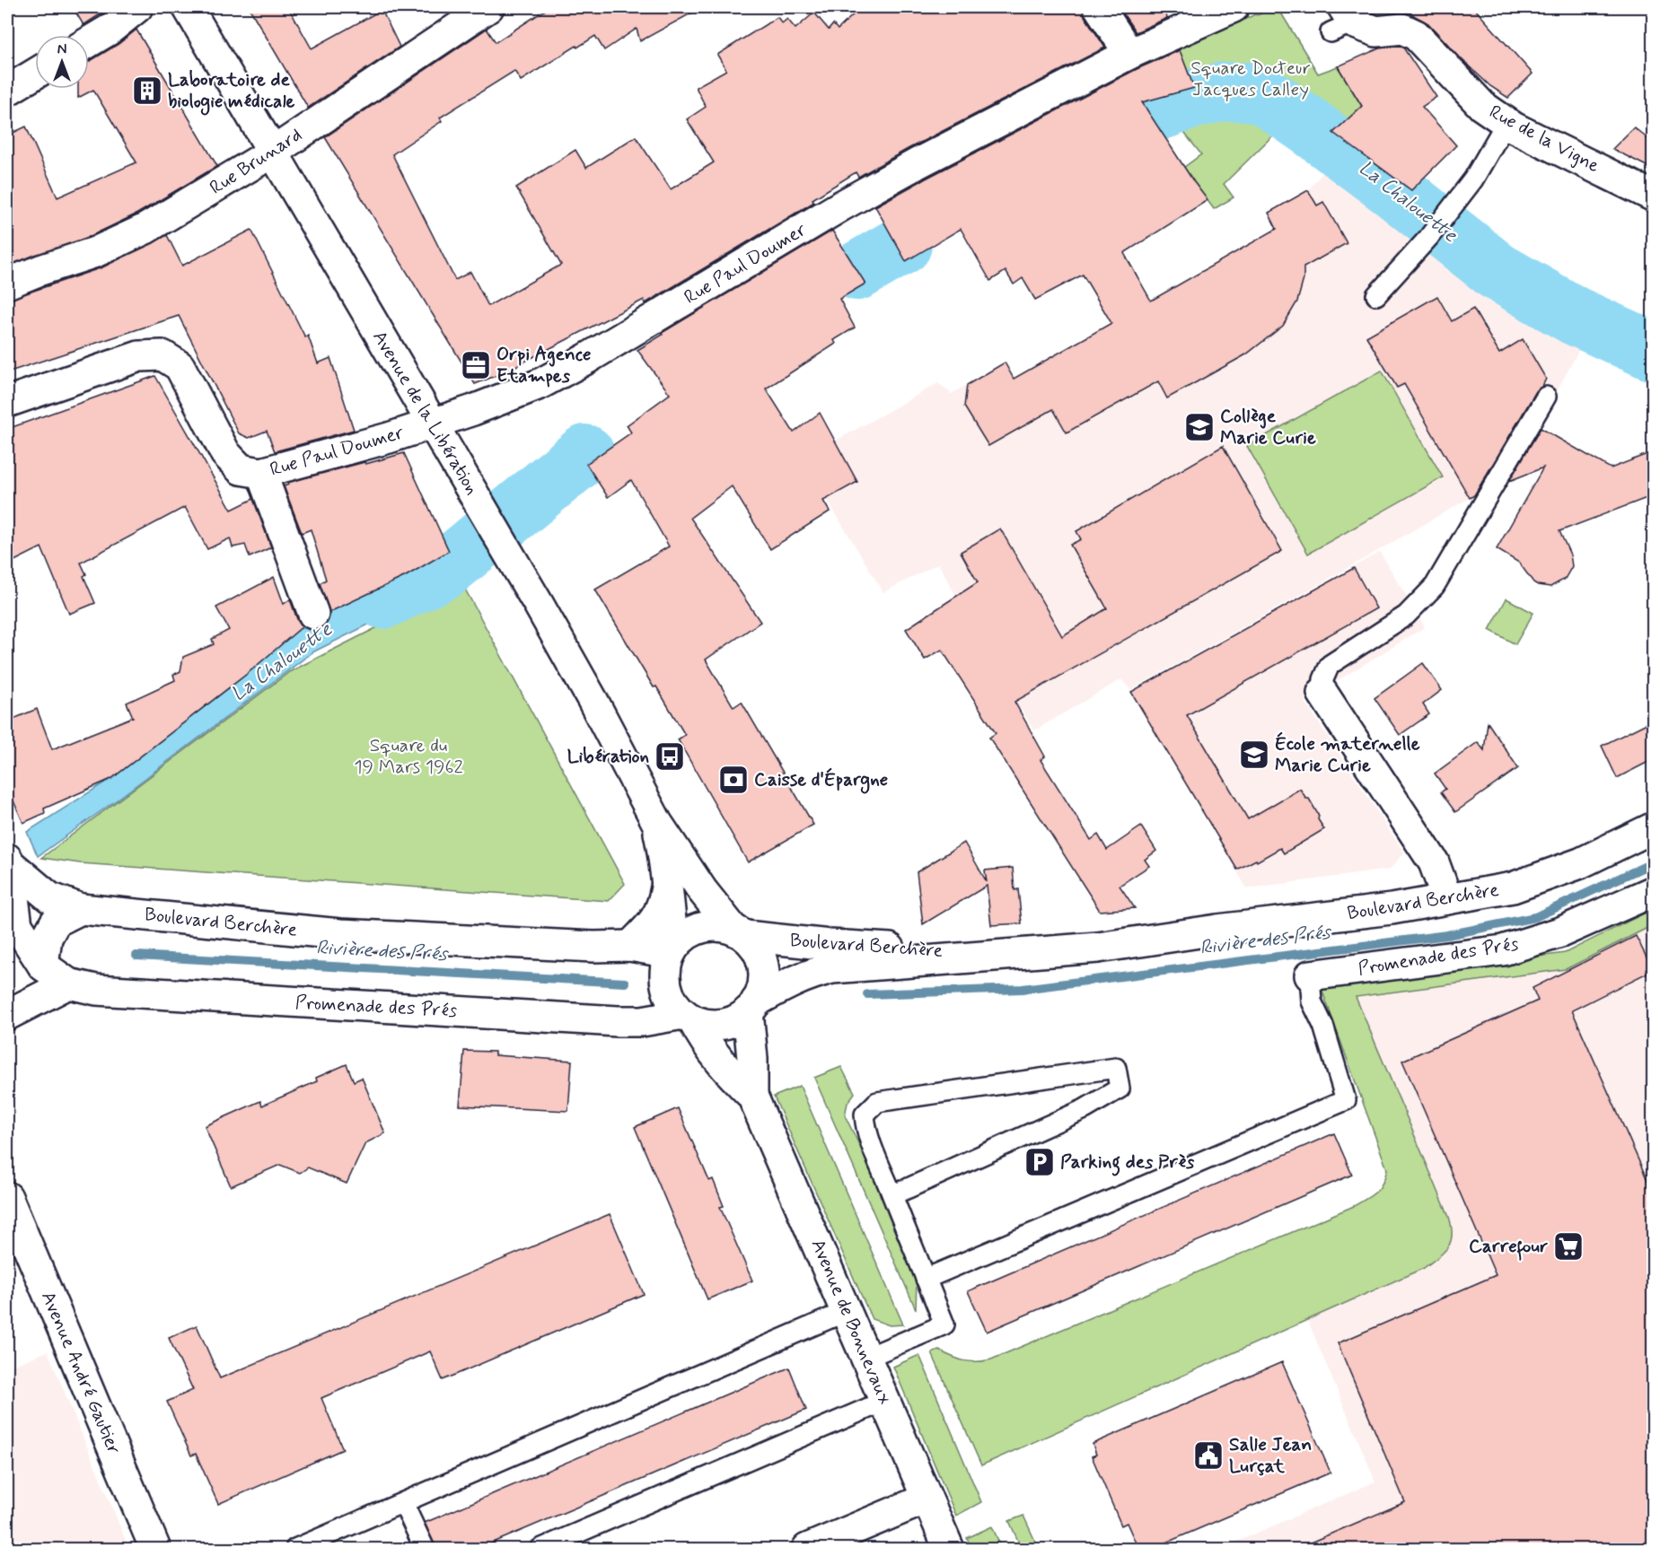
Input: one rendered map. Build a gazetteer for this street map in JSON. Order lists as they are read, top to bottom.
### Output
{
  "streets": {
    "street": [
      "Rue de la Vigne",
      "Rue Brunard",
      "Rue Paul Doumer",
      "Avenue de la Libération",
      "Boulevard Berchère",
      "Promenade des Prés",
      "Avenue de Bonnevaux",
      "Avenue André Gautier"
    ]
  },
  "crossings": [
    ["Rue Brunard", "Avenue de la Libération"],
    ["Rue Paul Doumer", "Avenue de la Libération"],
    ["Avenue de la Libération", "Boulevard Berchère"],
    ["Avenue de la Libération", "Promenade des Prés"],
    ["Avenue de la Libération", "Avenue de Bonnevaux"],
    ["Boulevard Berchère", "Promenade des Prés"],
    ["Boulevard Berchère", "Avenue de Bonnevaux"],
    ["Promenade des Prés", "Avenue de Bonnevaux"]
  ],
  "water": ["La Chalouette", "Rivière des Prés"],
  "parks": ["Square Docteur Jacques Calley", "Square du 19 Mars 1962"],
  "places": {
    "building": ["Laboratoire de biologie médicale"],
    "office": ["Orpi Agence Etampes"],
    "school or university": ["Collège Marie Curie", "École maternelle Marie Curie"],
    "bus stop": ["Libération"],
    "bank": ["Caisse d'Épargne"],
    "parking": ["Parking des Près"],
    "supermarket": ["Carrefour"],
    "public building": ["Salle Jean Lurçat"]
  },
  "north": "top"
}
